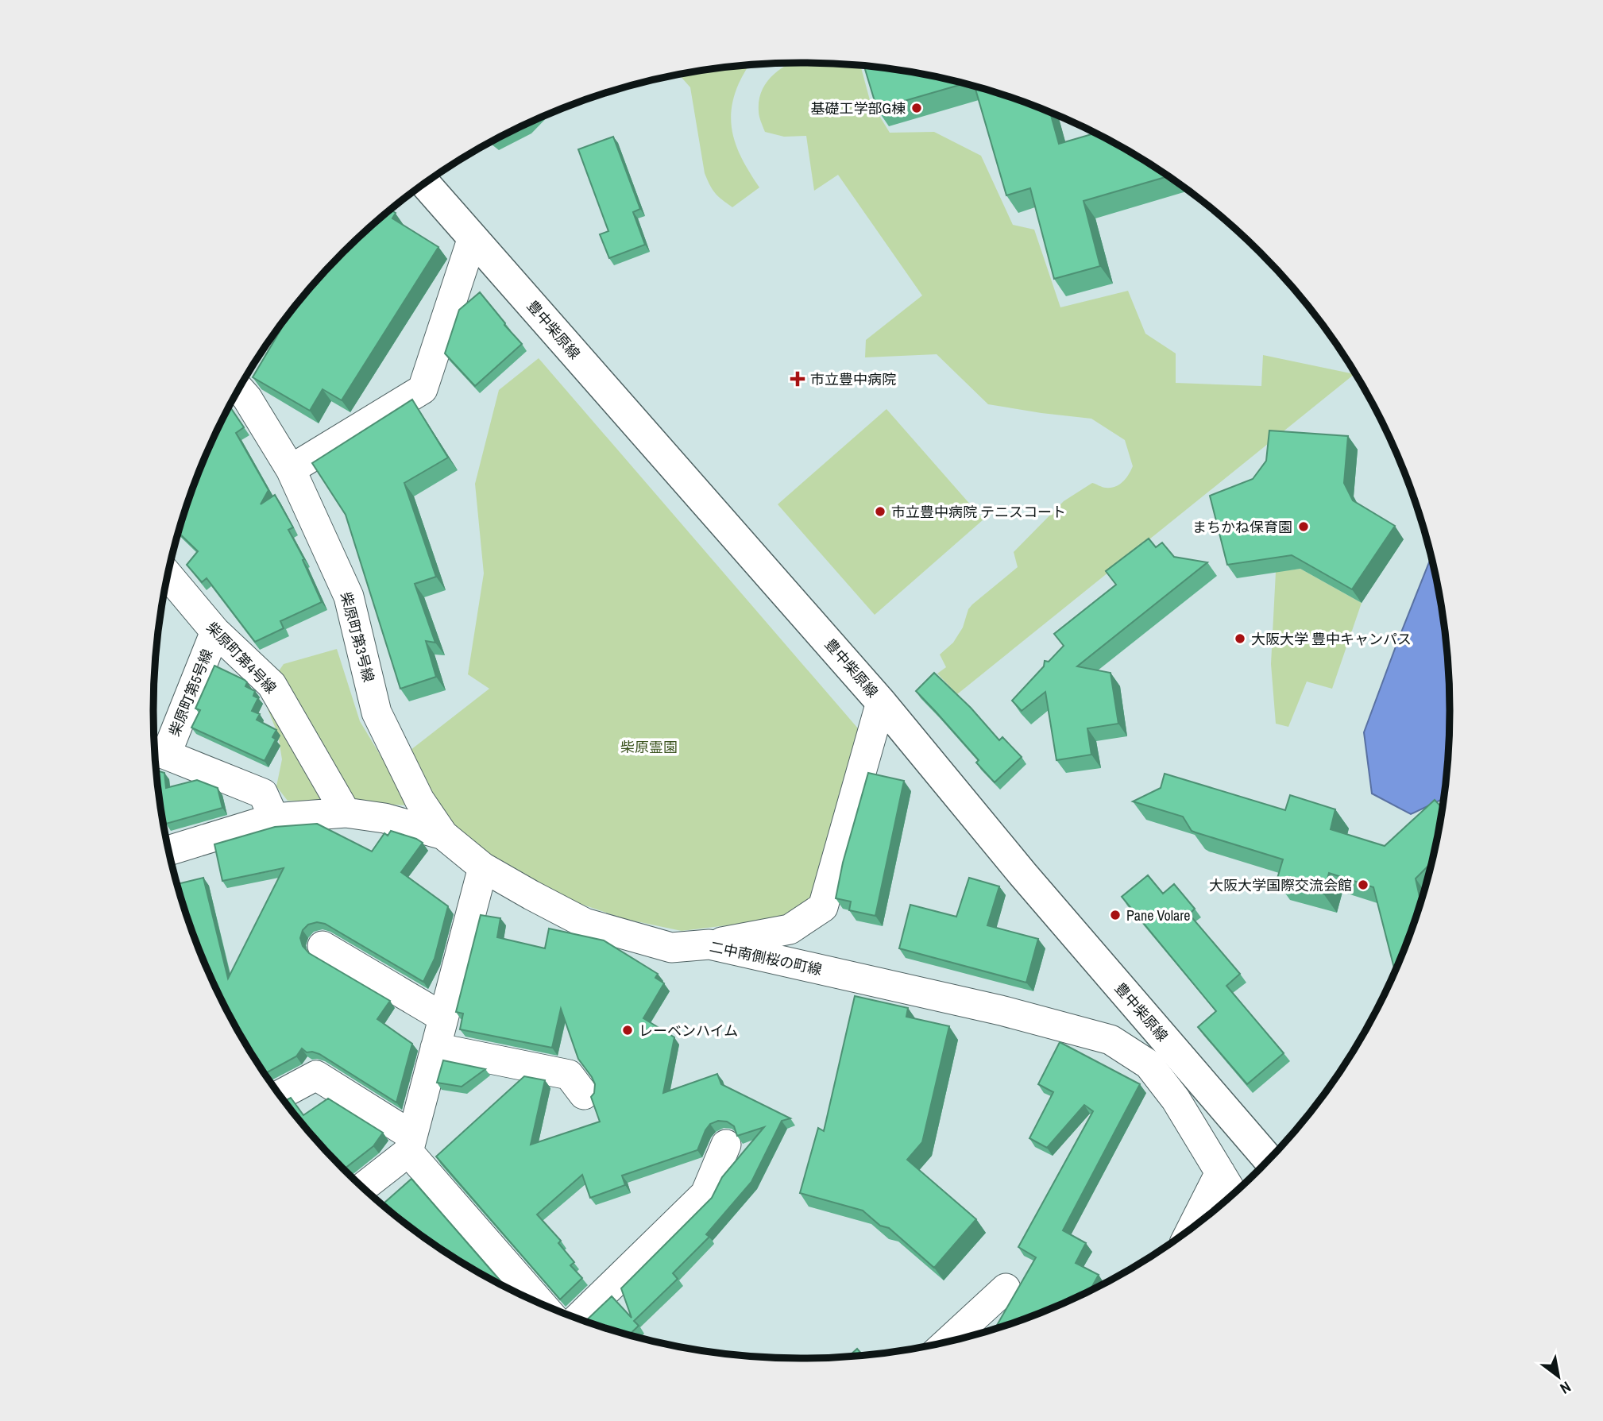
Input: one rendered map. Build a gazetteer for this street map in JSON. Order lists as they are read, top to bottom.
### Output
{
  "streets": {
    "street": [
      "豊中柴原線",
      "柴原町第3号線",
      "柴原町第4号線",
      "柴原町第5号線",
      "二中南側桜の町線"
    ]
  },
  "crossings": [
    ["柴原町第3号線", "二中南側桜の町線"],
    ["柴原町第4号線", "柴原町第5号線"]
  ],
  "parks": ["柴原霊園"],
  "places": {
    "other": [
      "基礎工学部G棟",
      "市立豊中病院 テニスコート",
      "まちかね保育園",
      "大阪大学 豊中キャンパス",
      "大阪大学国際交流会館",
      "Pane Volare",
      "レーベンハイム"
    ],
    "health": ["市立豊中病院"]
  },
  "north": "bottom right"
}
